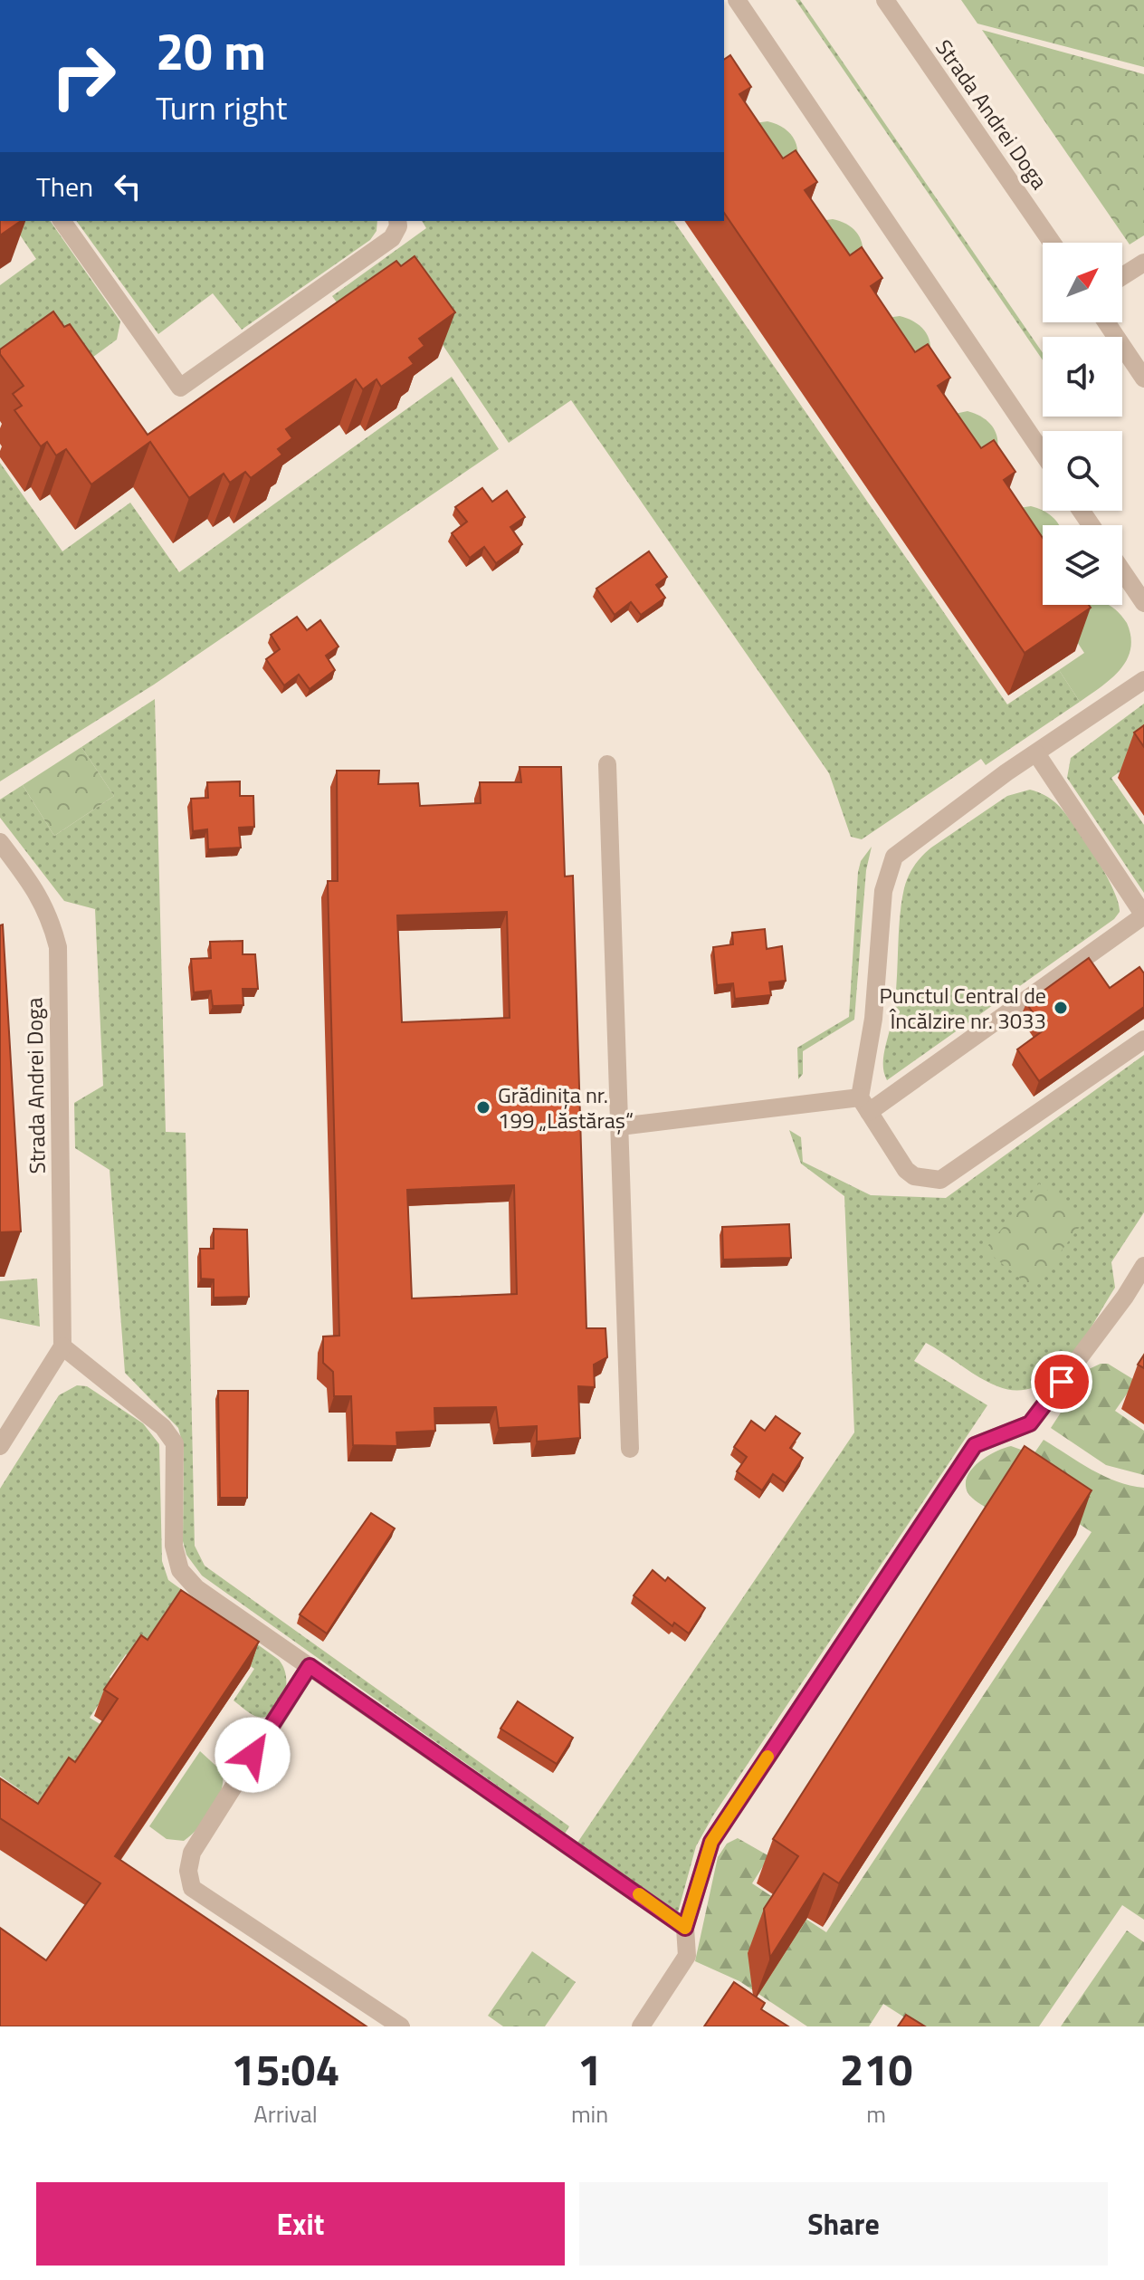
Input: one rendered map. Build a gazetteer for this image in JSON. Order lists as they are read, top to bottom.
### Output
{
  "streets": {
    "street": ["Strada Andrei Doga"]
  },
  "places": ["Punctul Central de Încălzire nr. 3033", "Grădinița nr. 199 „Lăstăraș“"],
  "north": "top right",
  "page": {
    "turn": ["20 m", "Turn right"],
    "then": "Then",
    "eta": [
      "15:04",
      "Arrival",
      "1",
      "min",
      "210",
      "m"
    ],
    "buttons": ["Exit", "Share"]
  }
}
